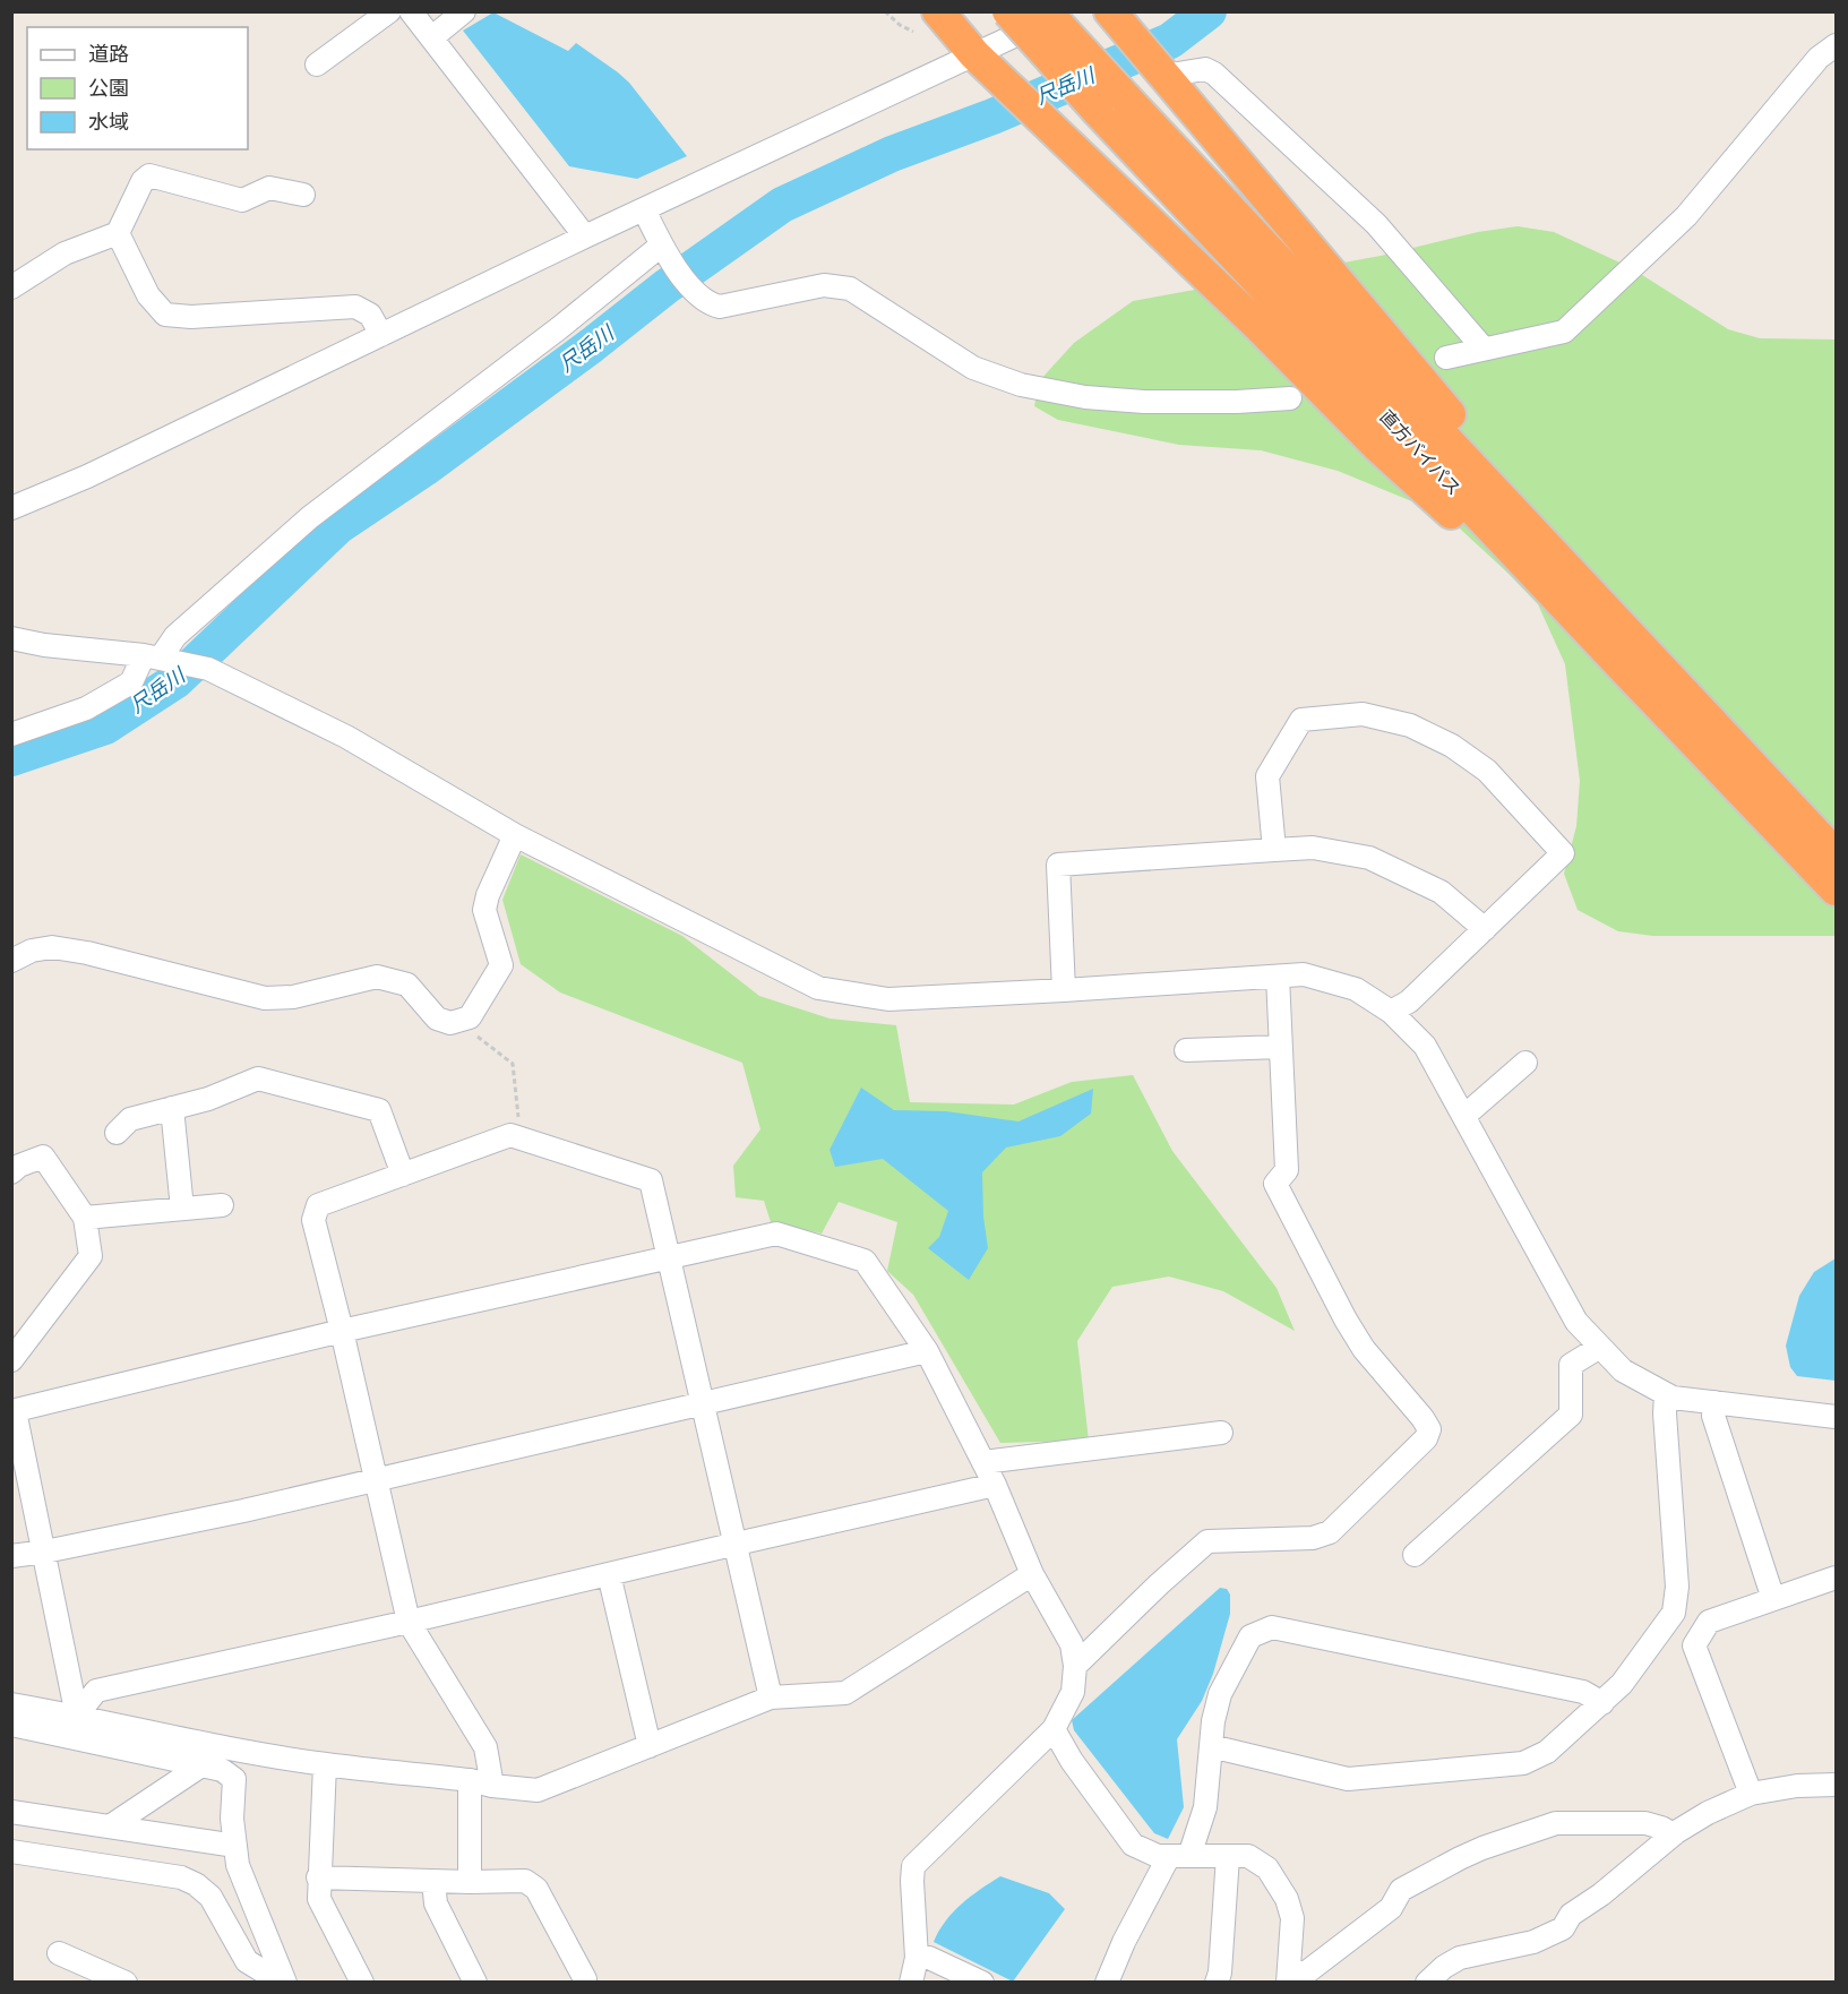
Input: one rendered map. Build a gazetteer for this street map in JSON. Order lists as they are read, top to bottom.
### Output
{
  "streets": {
    "highway": ["直方バイパス"]
  },
  "water": ["尺岳川"],
  "legend": ["道路", "公園", "水域"]
}
